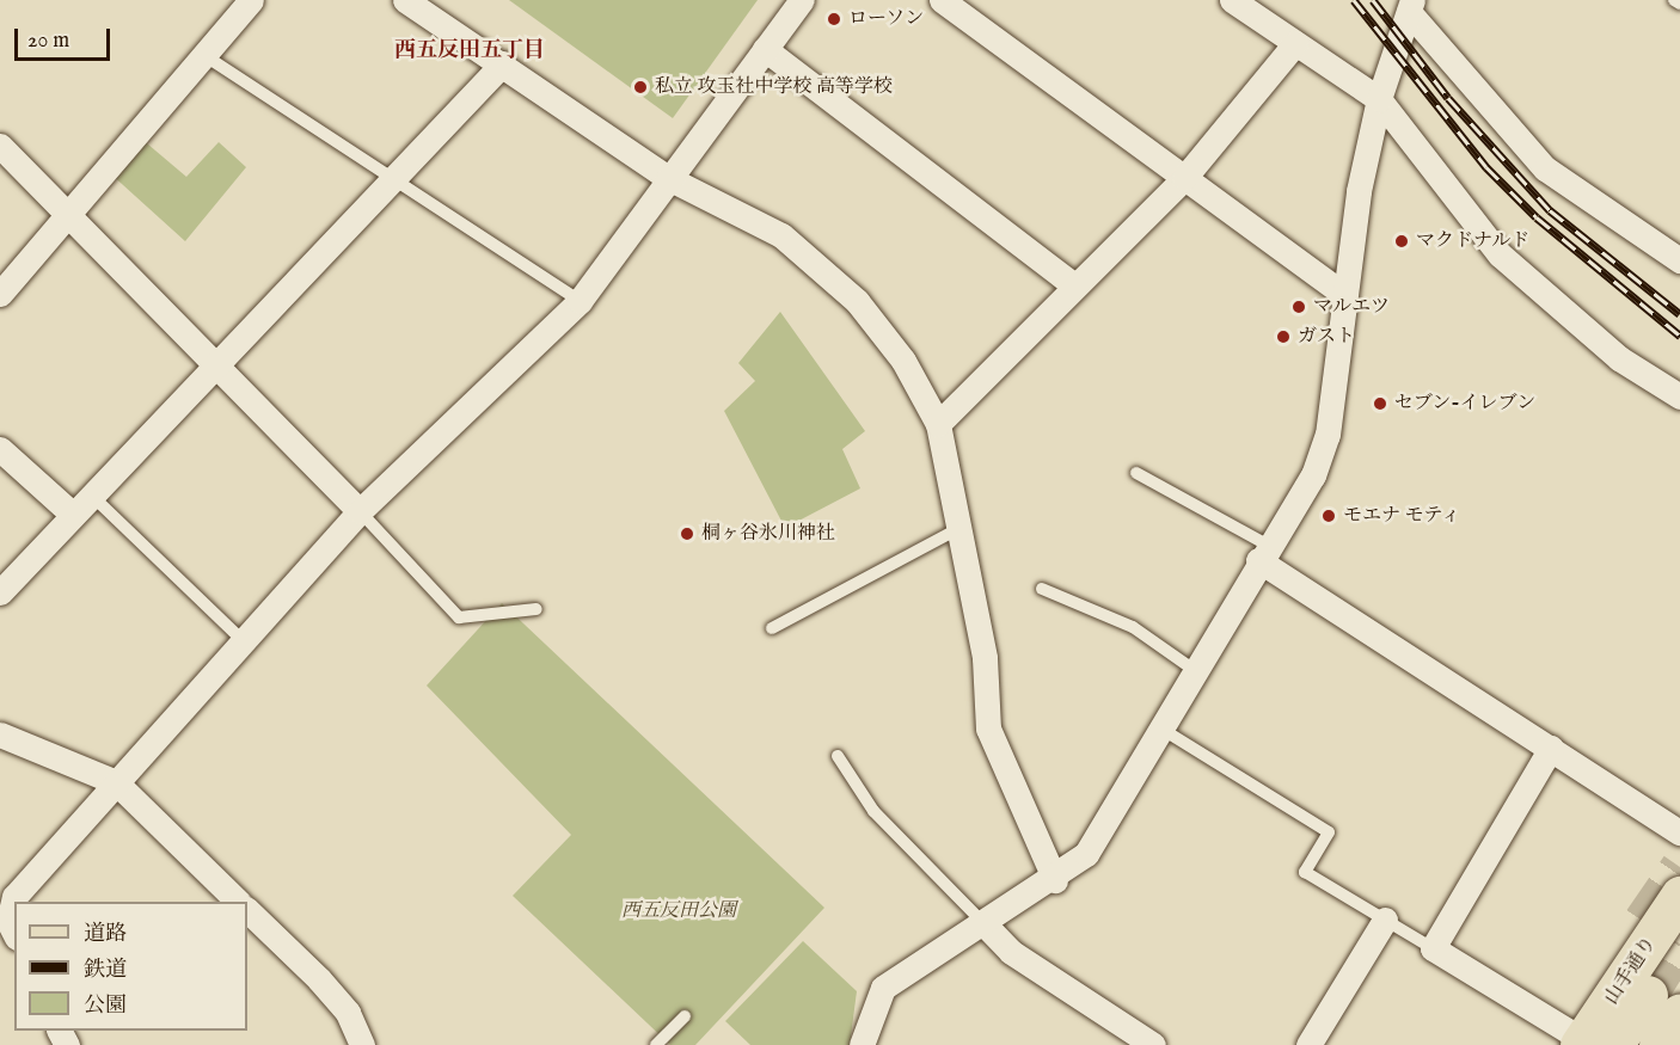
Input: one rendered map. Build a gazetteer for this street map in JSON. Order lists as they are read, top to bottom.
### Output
{
  "streets": {
    "main road": ["山手通り"]
  },
  "districts": ["西五反田五丁目"],
  "parks": ["西五反田公園"],
  "places": [
    "ローソン",
    "私立 攻玉社中学校 高等学校",
    "マクドナルド",
    "マルエツ",
    "ガスト",
    "セブン-イレブン",
    "モエナ モティ",
    "桐ヶ谷氷川神社"
  ],
  "legend": ["道路", "鉄道", "公園"],
  "scale_bar": "20 m"
}
